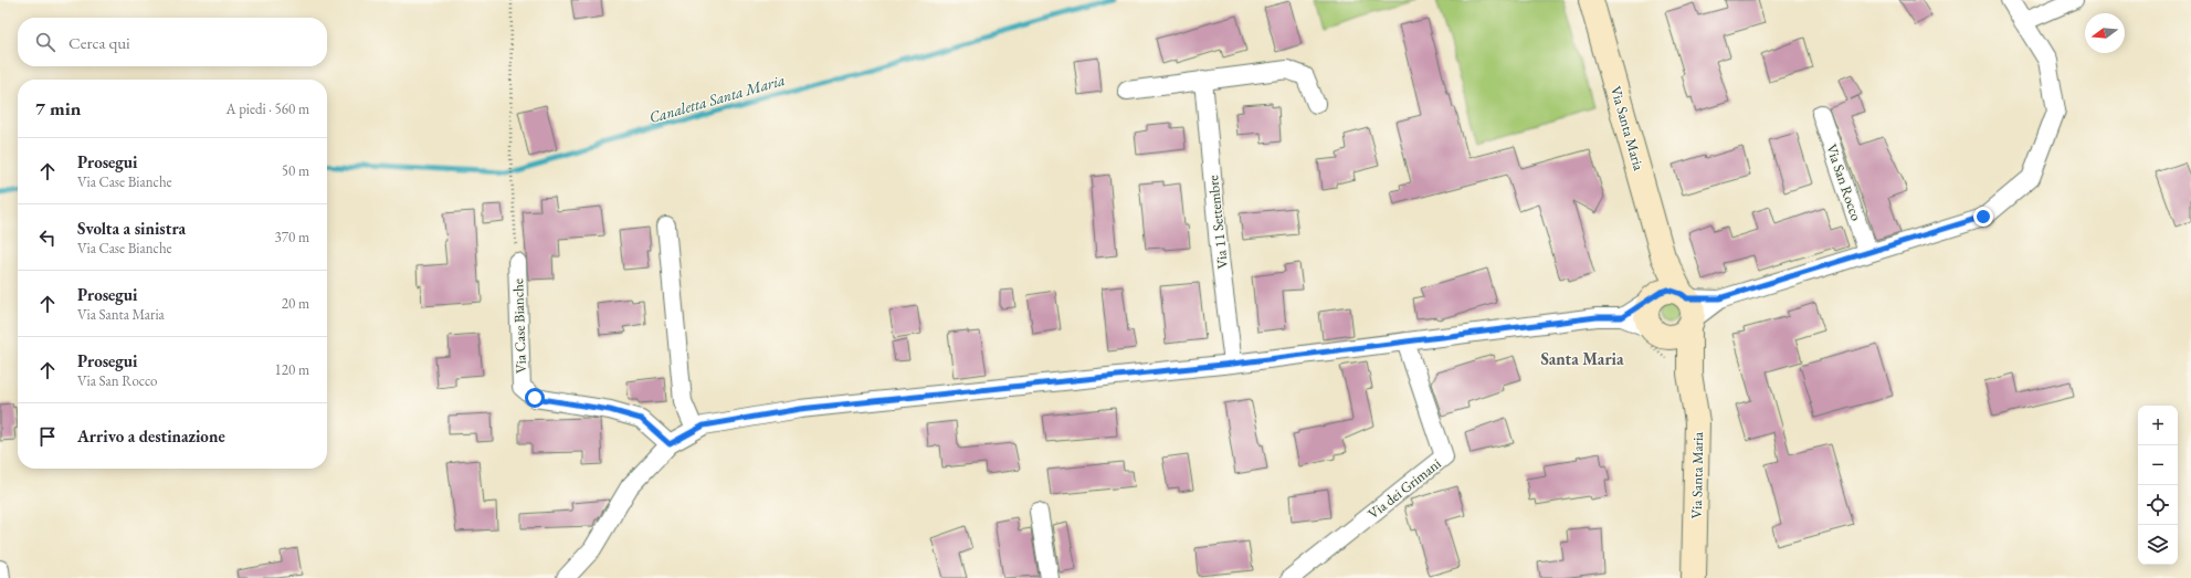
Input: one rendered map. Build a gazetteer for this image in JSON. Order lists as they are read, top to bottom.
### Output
{
  "streets": {
    "main road": ["Via Santa Maria"],
    "street": [
      "Via San Rocco",
      "Via 11 Settembre",
      "Via Case Bianche",
      "Via dei Grimani"
    ]
  },
  "districts": ["Santa Maria"],
  "water": ["Canaletta Santa Maria"],
  "north": "left",
  "page": {
    "search": "Cerca qui",
    "heading": ["7 min", "A piedi · 560 m"],
    "list": [
      ["Prosegui", "Via Case Bianche", "50 m"],
      ["Svolta a sinistra", "Via Case Bianche", "370 m"],
      ["Prosegui", "Via Santa Maria", "20 m"],
      ["Prosegui", "Via San Rocco", "120 m"],
      "Arrivo a destinazione"
    ],
    "map_buttons": ["+", "−"]
  }
}
